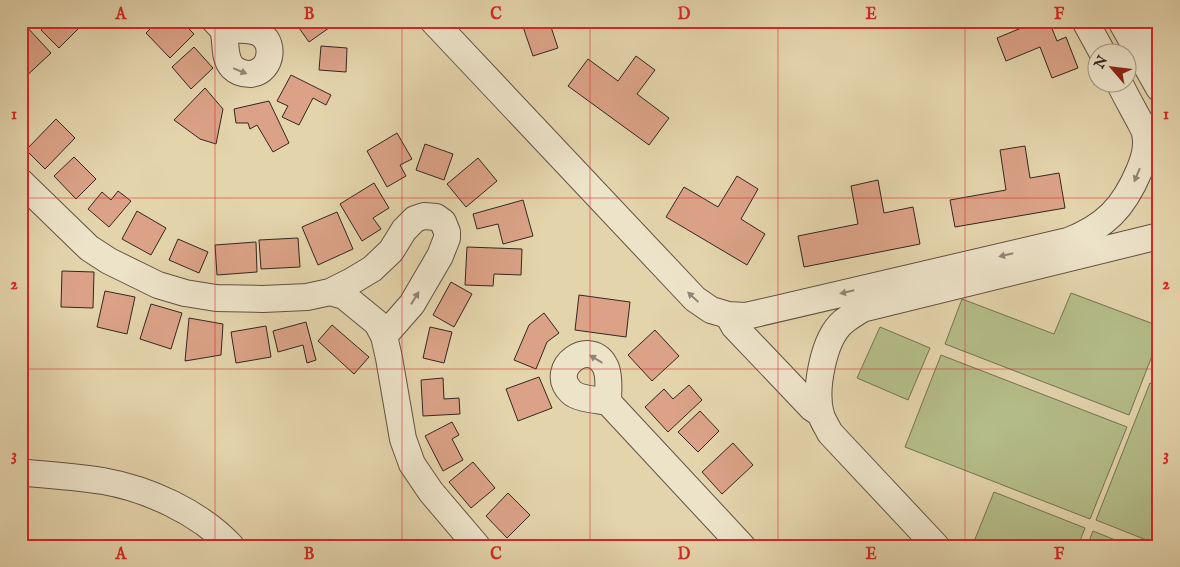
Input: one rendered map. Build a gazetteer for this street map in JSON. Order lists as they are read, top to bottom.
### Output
{
  "north": "top left",
  "grid": {
    "columns": [
      "A",
      "B",
      "C",
      "D",
      "E",
      "F"
    ],
    "rows": ["1", "2", "3"]
  }
}
